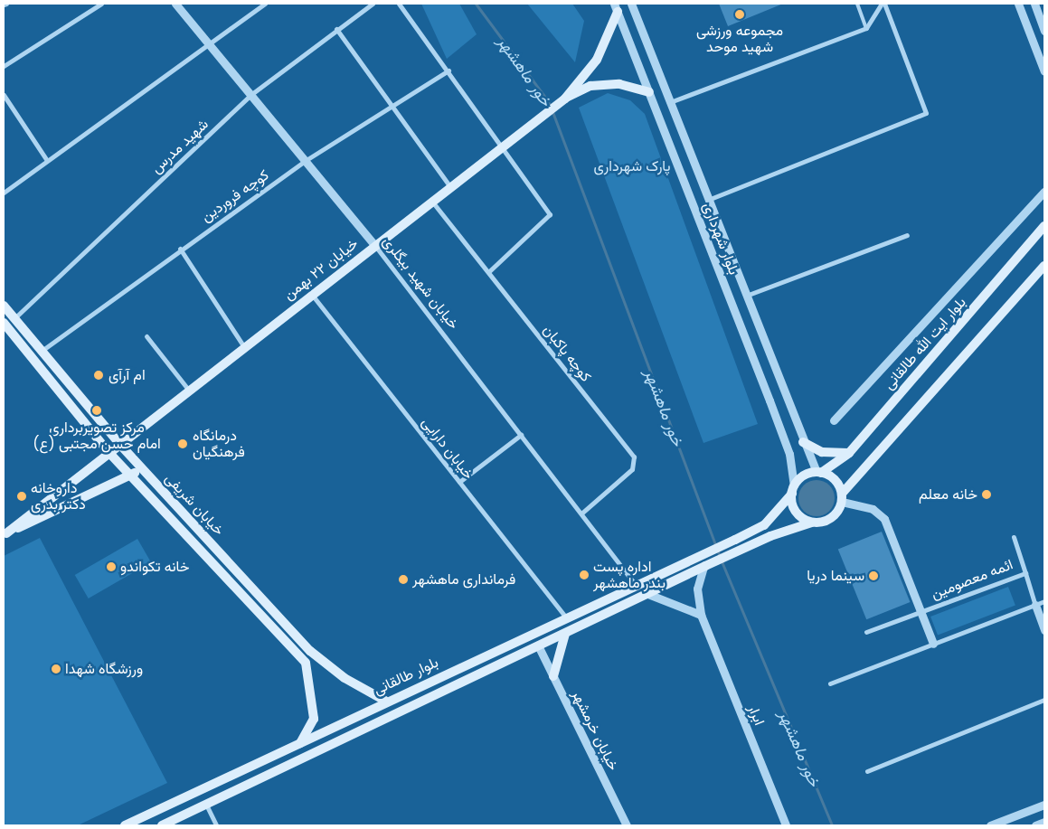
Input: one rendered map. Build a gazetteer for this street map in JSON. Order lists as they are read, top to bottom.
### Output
{
  "streets": {
    "main road": [
      "خیابان ۲۲ بهمن",
      "بلوار ایت الله طالقانی",
      "خیابان شریفی",
      "بلوار طالقانی"
    ],
    "street": [
      "شهید مدرس",
      "کوچه فروردین",
      "بلوار شهرداری",
      "خیابان شهید بیگلری",
      "کوچه پاکبان",
      "خیابان دارایی",
      "ائمه معصومین",
      "ابرار",
      "خیابان خرمشهر"
    ]
  },
  "crossings": [
    ["شهید مدرس", "خیابان شهید بیگلری"],
    ["شهید مدرس", "خیابان شریفی"],
    ["کوچه فروردین", "خیابان شهید بیگلری"],
    ["کوچه فروردین", "خیابان شریفی"],
    ["بلوار شهرداری", "بلوار ایت الله طالقانی"],
    ["بلوار شهرداری", "بلوار طالقانی"],
    ["خیابان ۲۲ بهمن", "خیابان شهید بیگلری"],
    ["خیابان ۲۲ بهمن", "کوچه پاکبان"],
    ["خیابان ۲۲ بهمن", "خیابان دارایی"],
    ["خیابان ۲۲ بهمن", "خیابان شریفی"],
    ["خیابان شهید بیگلری", "کوچه پاکبان"],
    ["خیابان شهید بیگلری", "بلوار طالقانی"],
    ["بلوار ایت الله طالقانی", "بلوار طالقانی"],
    ["خیابان دارایی", "بلوار طالقانی"],
    ["خیابان شریفی", "بلوار طالقانی"],
    ["بلوار طالقانی", "ابرار"],
    ["بلوار طالقانی", "خیابان خرمشهر"]
  ],
  "water": ["خور ماهشهر"],
  "parks": ["پارک شهرداری"],
  "places": [
    "مجموعه ورزشی شهید موحد",
    "ام آرآی",
    "مرکز تصویربرداری امام حسن مجتبی (ع)",
    "درمانگاه فرهنگیان",
    "خانه معلم",
    "داروخانه دکتر بدری",
    "خانه تکواندو",
    "اداره پست بندر ماهشهر",
    "سینما دریا",
    "فرمانداری ماهشهر",
    "ورزشگاه شهدا"
  ]
}
